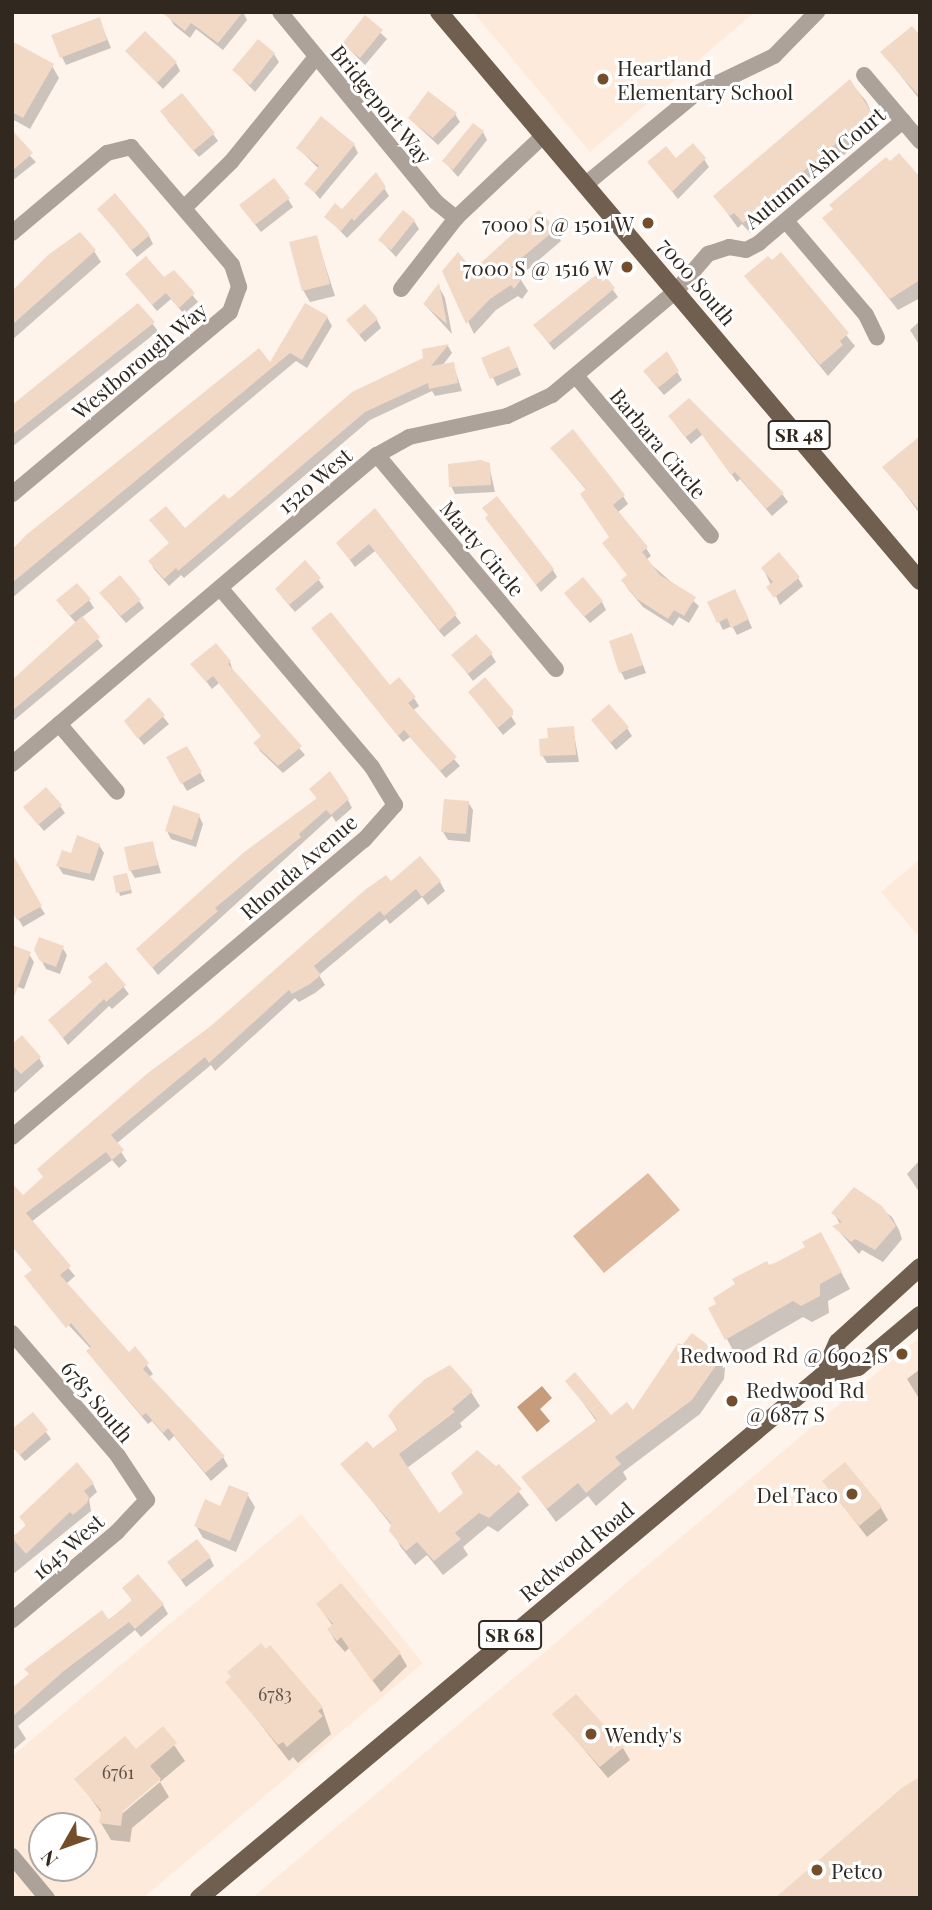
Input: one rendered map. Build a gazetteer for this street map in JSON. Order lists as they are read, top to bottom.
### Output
{
  "streets": {
    "main road": [
      "7000 South",
      "SR 48",
      "Redwood Road",
      "SR 68"
    ],
    "street": [
      "Bridgeport Way",
      "Autumn Ash Court",
      "Westborough Way",
      "Barbara Circle",
      "1520 West",
      "Marty Circle",
      "Rhonda Avenue",
      "6785 South",
      "1645 West"
    ]
  },
  "crossings": [
    ["Autumn Ash Court", "7000 South"],
    ["Autumn Ash Court", "1520 West"],
    ["7000 South", "1520 West"],
    ["Barbara Circle", "1520 West"],
    ["1520 West", "Marty Circle"],
    ["1520 West", "Rhonda Avenue"],
    ["6785 South", "1645 West"]
  ],
  "places": [
    "Heartland Elementary School",
    "7000 S @ 1501 W",
    "7000 S @ 1516 W",
    "Redwood Rd @ 6902 S",
    "Redwood Rd @ 6877 S",
    "Del Taco",
    "Wendy's",
    "Petco"
  ],
  "house_numbers": ["6783", "6761"],
  "north": "bottom left"
}
